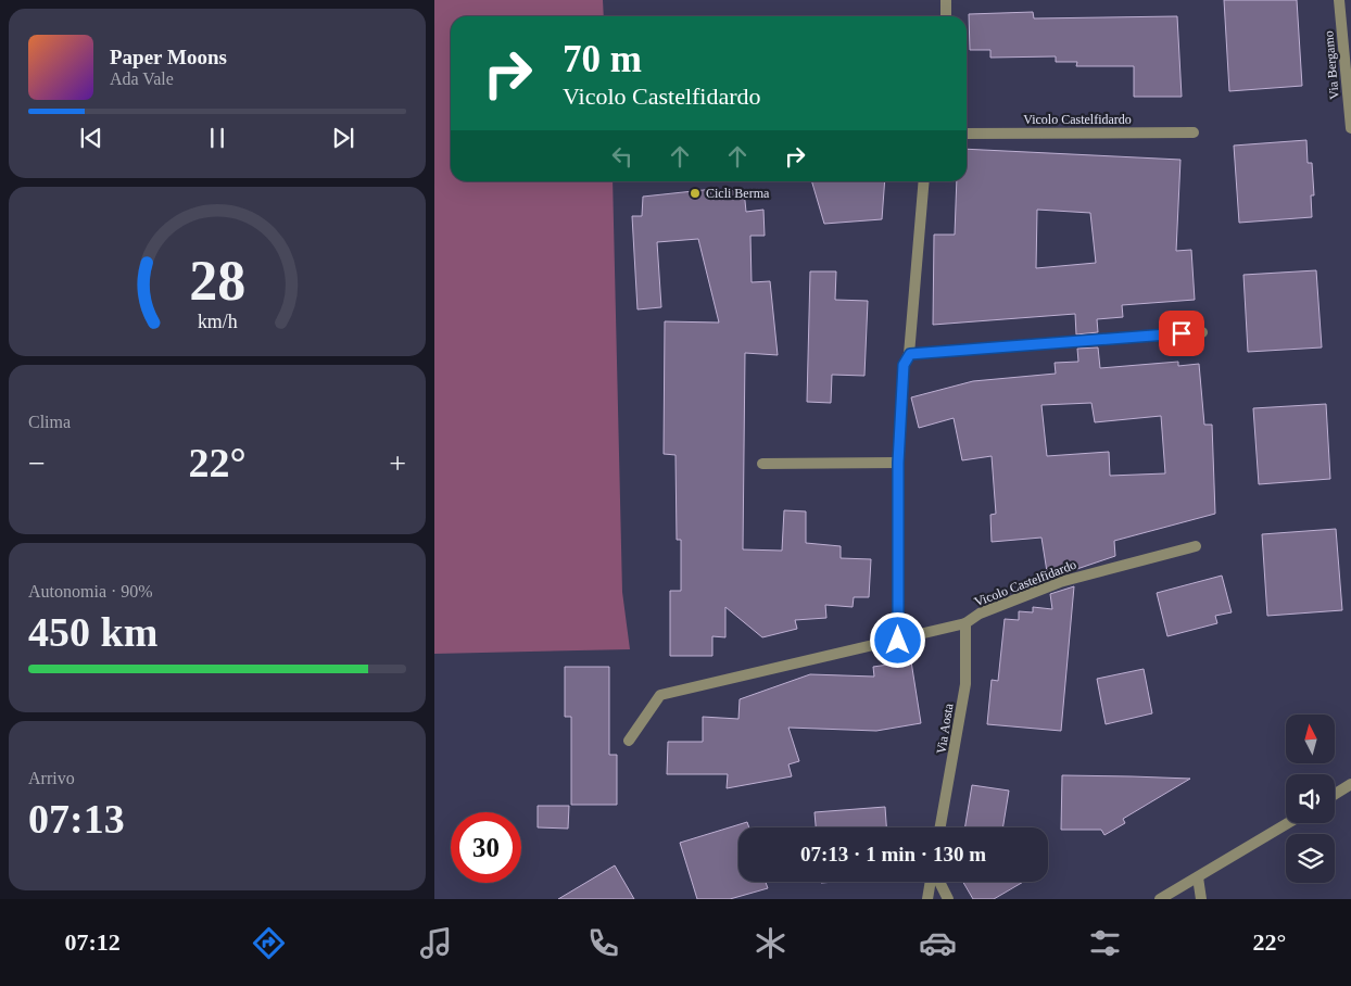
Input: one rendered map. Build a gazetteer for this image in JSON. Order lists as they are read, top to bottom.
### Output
{
  "streets": {
    "street": ["Via Bergamo", "Vicolo Castelfidardo", "Via Aosta"]
  },
  "crossings": [
    ["Vicolo Castelfidardo", "Via Aosta"]
  ],
  "places": ["Cicli Berma"],
  "north": "top",
  "page": {
    "turn": ["70 m", "Vicolo Castelfidardo"],
    "song": ["Paper Moons", "Ada Vale"],
    "tile": [
      "Clima",
      ["Autonomia · 90%", "450 km"],
      ["Arrivo", "07:13"]
    ],
    "heat": ["−", "22°", "+"],
    "limit": "30",
    "trip": "07:13 · 1 min · 130 m",
    "tabs": ["07:12", "22°"],
    "gauge": ["28", "km/h"]
  }
}
